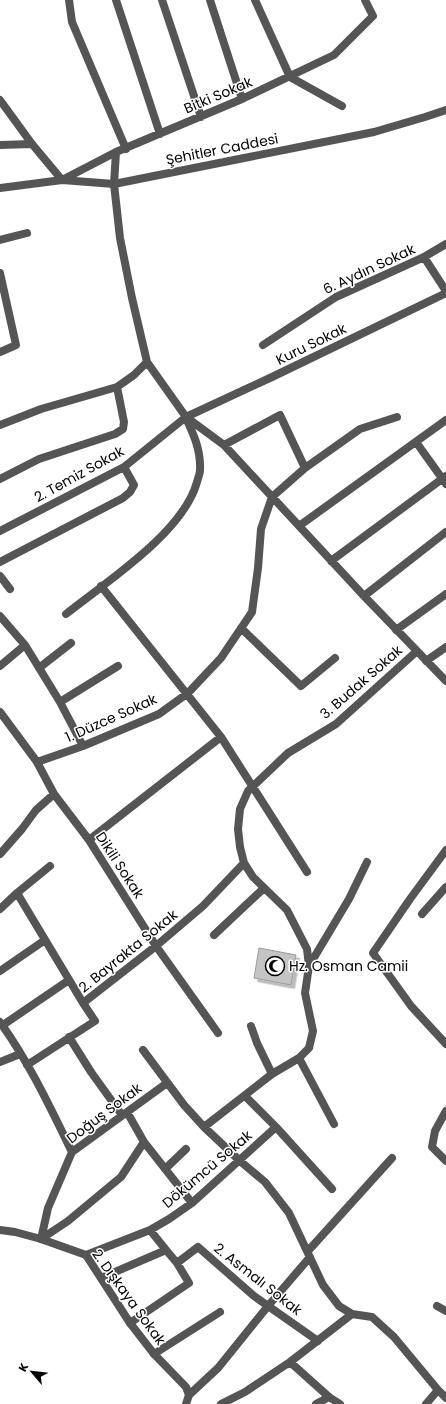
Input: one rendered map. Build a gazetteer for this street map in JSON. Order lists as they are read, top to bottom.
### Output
{
  "streets": {
    "street": [
      "Bitki Sokak",
      "Şehitler Caddesi",
      "6. Aydın Sokak",
      "Kuru Sokak",
      "2. Temiz Sokak",
      "3. Budak Sokak",
      "1. Düzce Sokak",
      "Dikili Sokak",
      "2. Bayrakta Sokak",
      "Doğuş Sokak",
      "Dökümcü Sokak",
      "2. Asmalı Sokak",
      "2. Dışkaya Sokak"
    ]
  },
  "crossings": [
    ["Bitki Sokak", "Şehitler Caddesi"],
    ["Kuru Sokak", "2. Temiz Sokak"],
    ["1. Düzce Sokak", "Dikili Sokak"],
    ["Dikili Sokak", "2. Bayrakta Sokak"],
    ["Doğuş Sokak", "2. Dışkaya Sokak"],
    ["Dökümcü Sokak", "2. Dışkaya Sokak"]
  ],
  "places": {
    "mosque": ["Hz. Osman Camii"]
  },
  "north": "top left"
}
